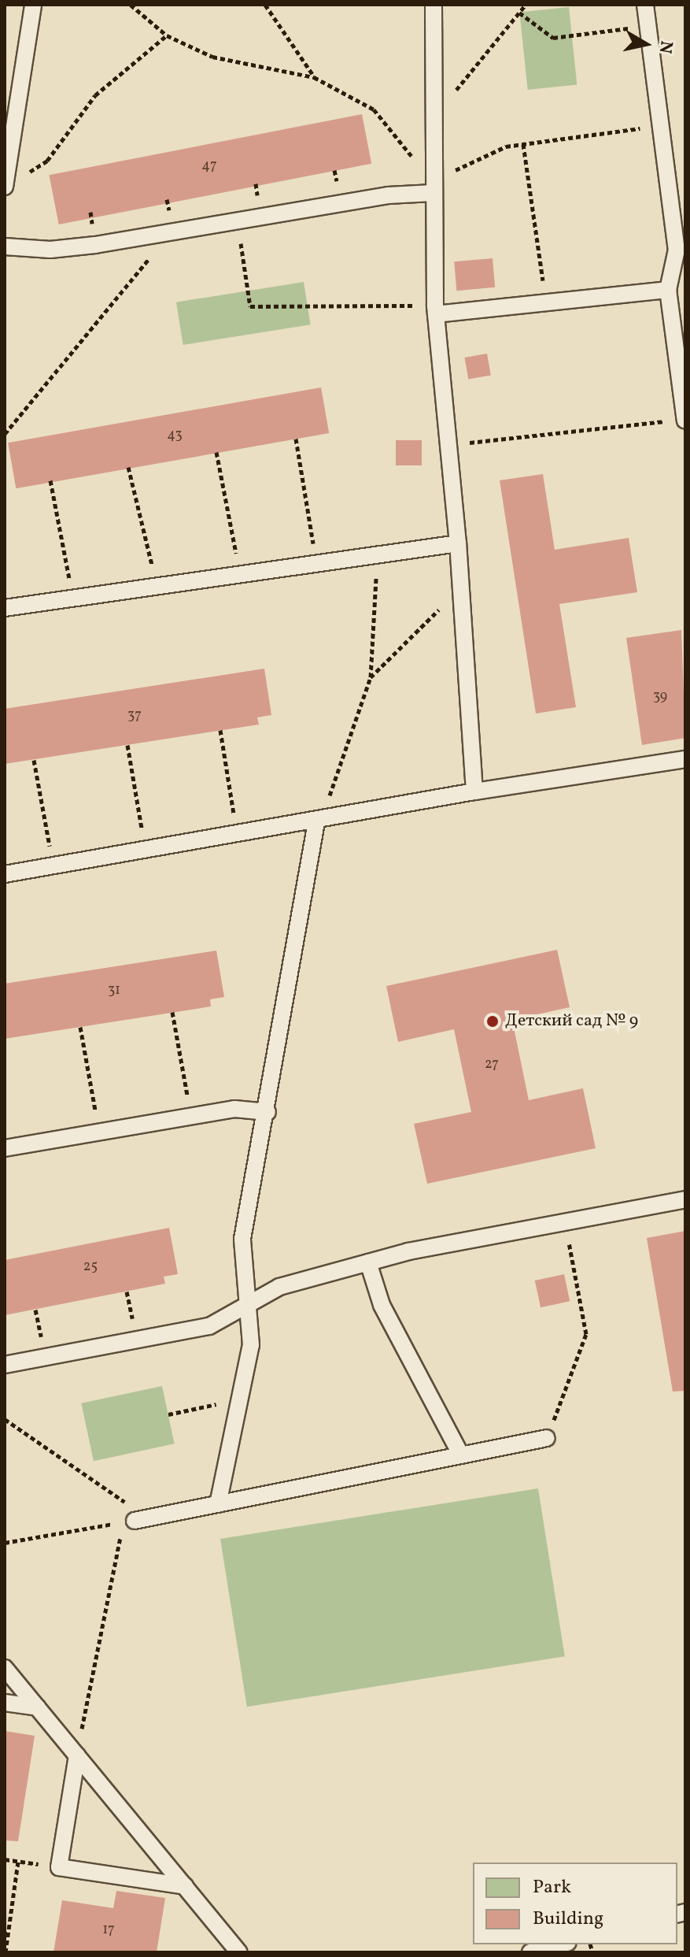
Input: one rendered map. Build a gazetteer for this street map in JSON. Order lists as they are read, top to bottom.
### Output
{
  "places": ["Детский сад № 9"],
  "house_numbers": [
    "47",
    "43",
    "39",
    "37",
    "31",
    "27",
    "25",
    "17"
  ],
  "legend": ["Park", "Building"],
  "north": "right"
}
